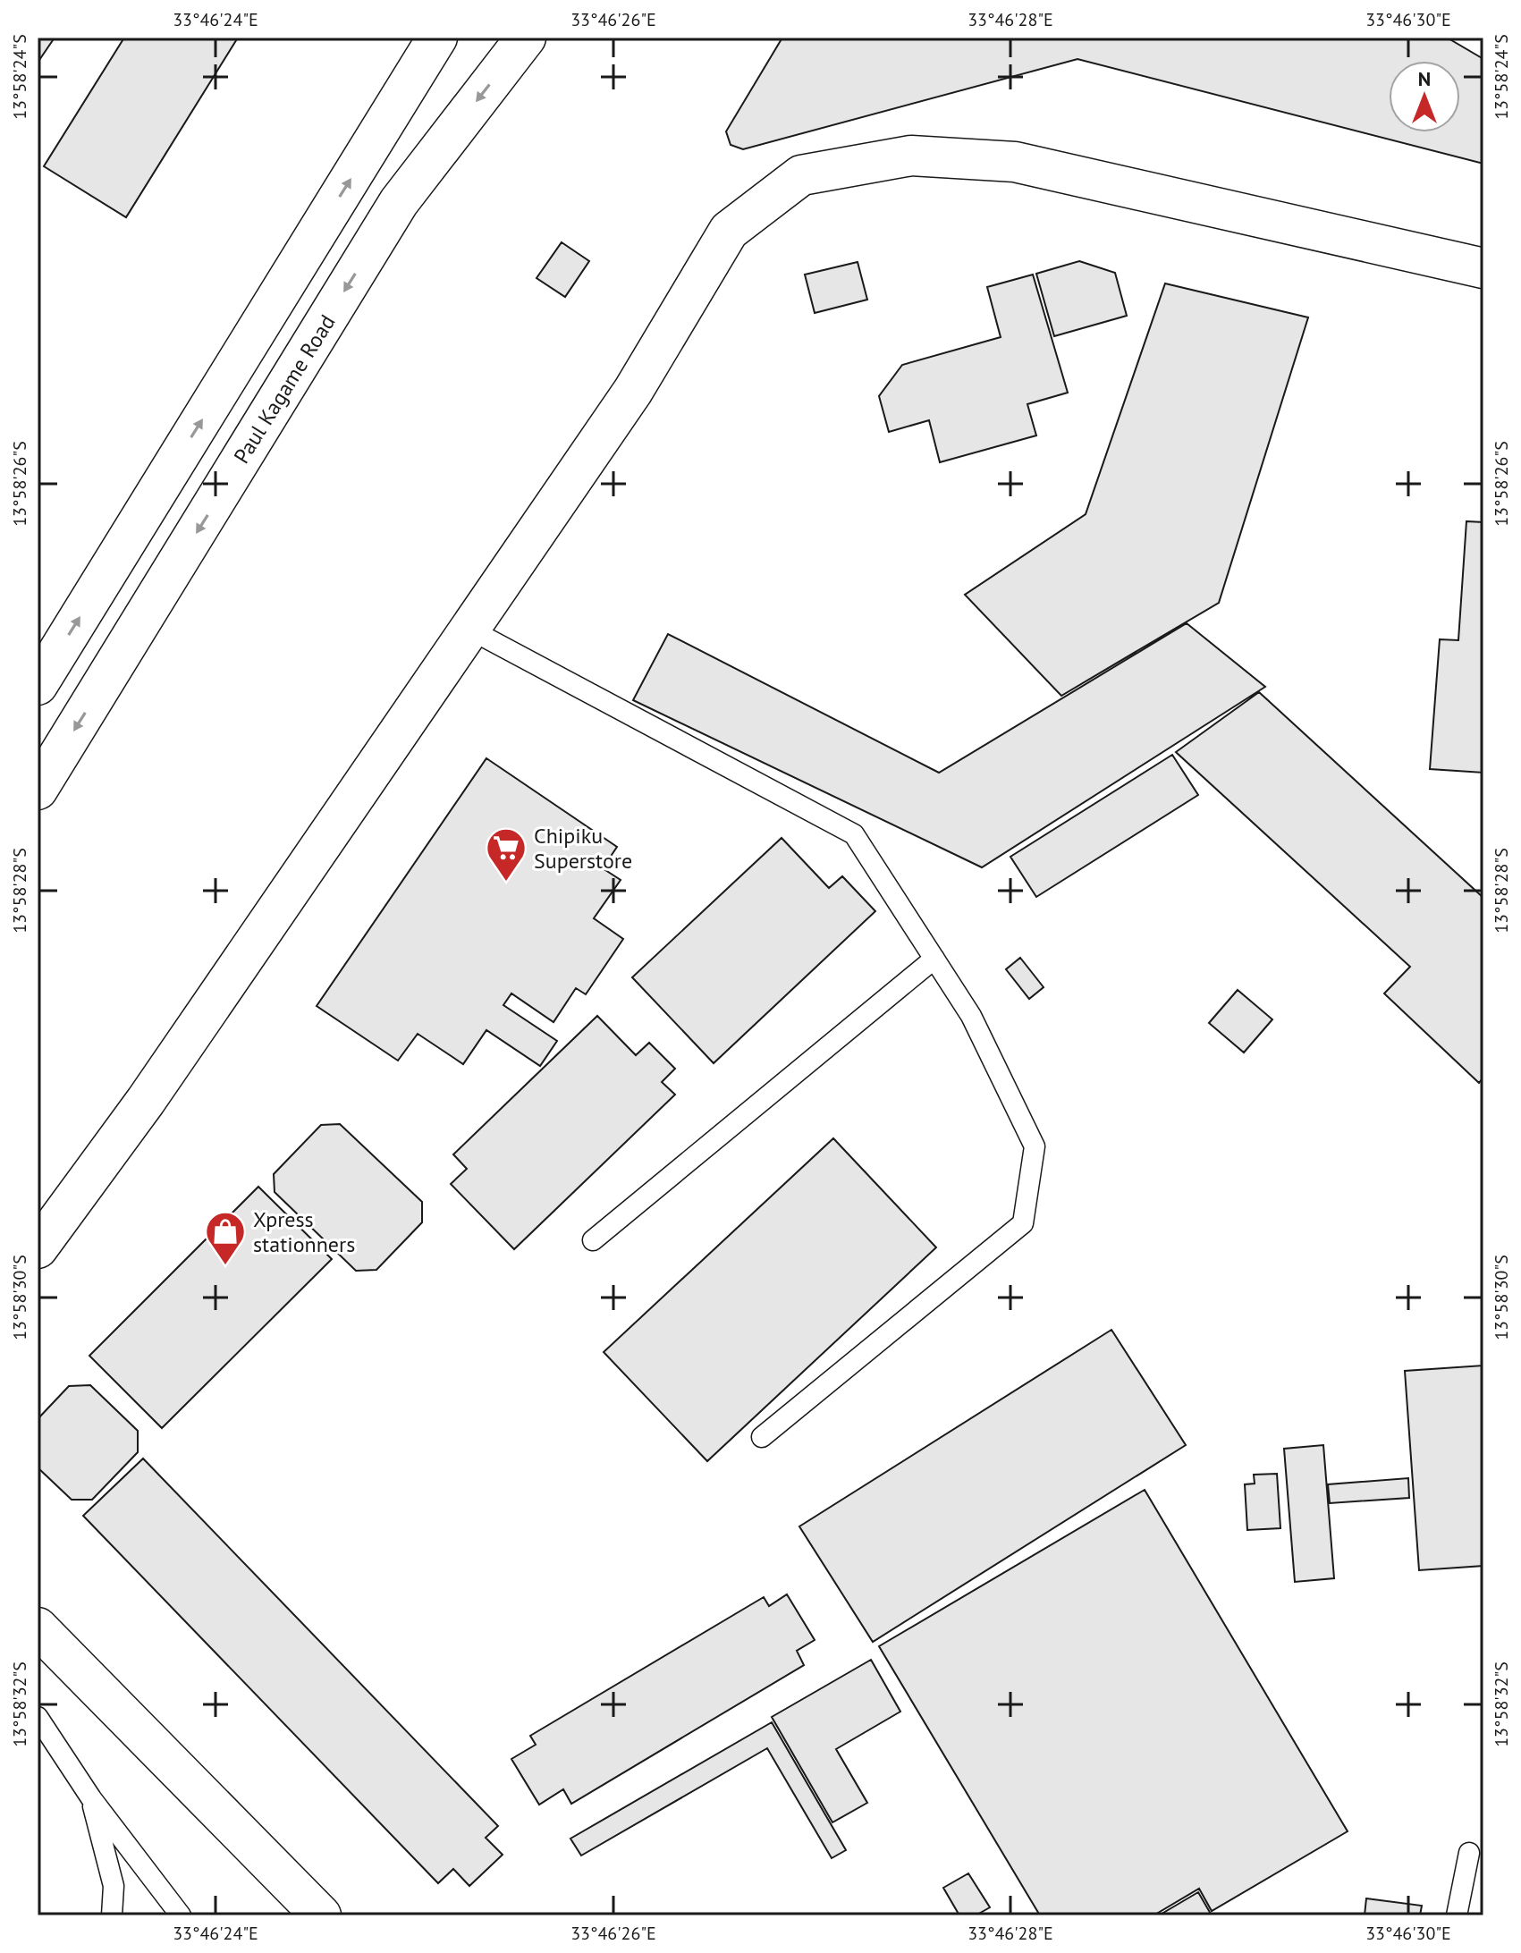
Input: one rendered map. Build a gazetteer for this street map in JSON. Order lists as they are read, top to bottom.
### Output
{
  "streets": {
    "street": ["Paul Kagame Road"]
  },
  "places": {
    "supermarket": ["Chipiku Superstore"],
    "shop": ["Xpress stationners"]
  },
  "north": "top",
  "coordinates": [
    "33°46'24\"E",
    "33°46'26\"E",
    "33°46'28\"E",
    "33°46'30\"E",
    "13°58'24\"S",
    "13°58'26\"S",
    "13°58'28\"S",
    "13°58'30\"S",
    "13°58'32\"S"
  ]
}
